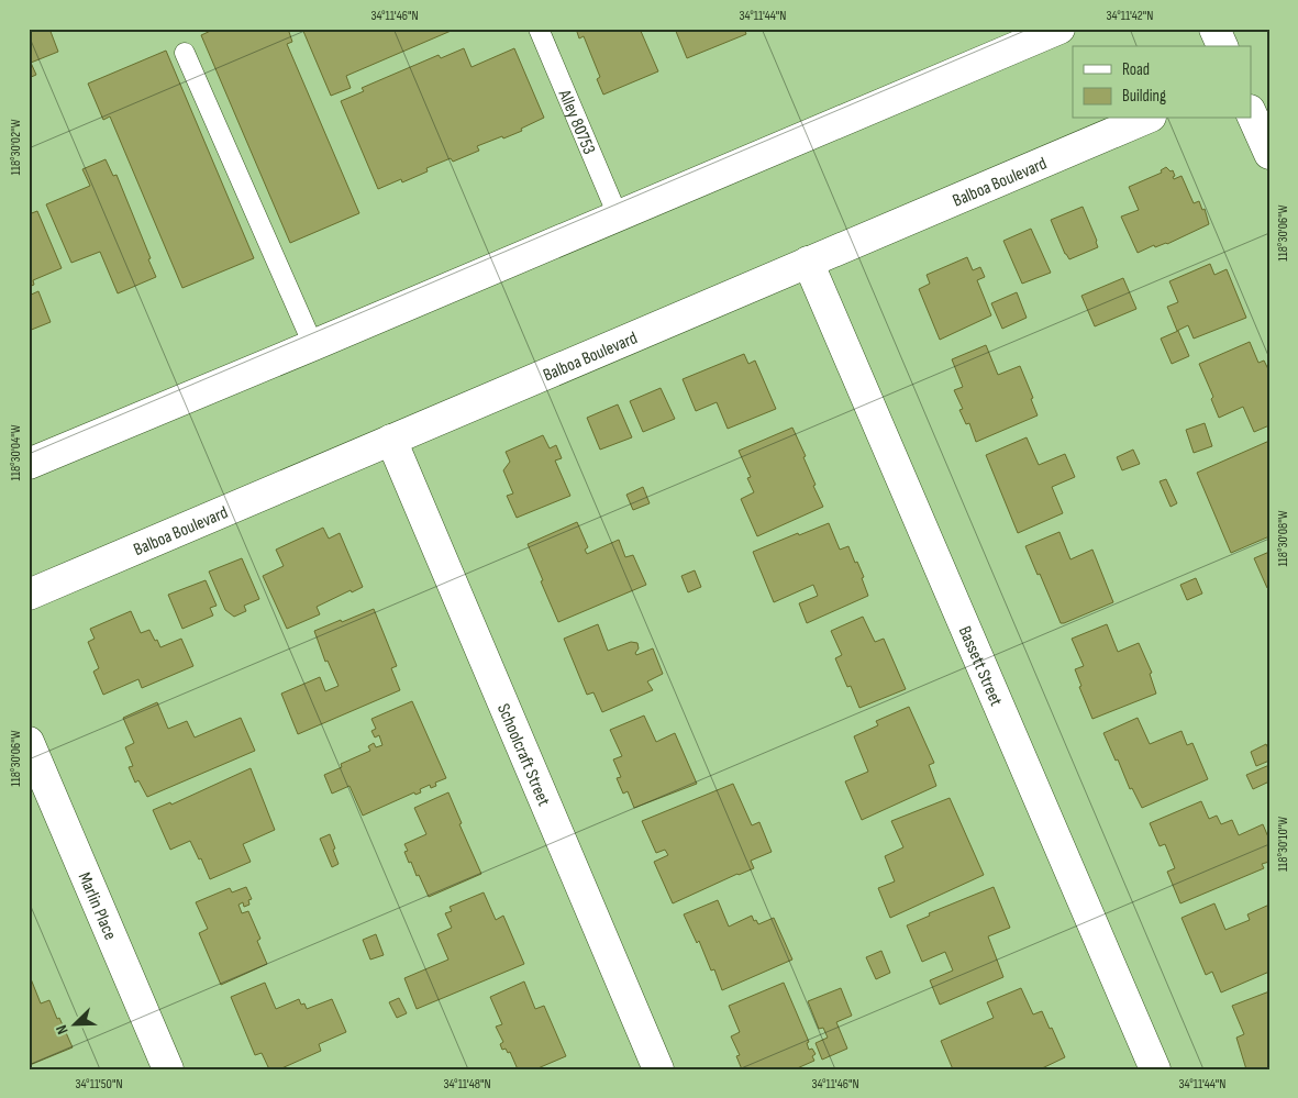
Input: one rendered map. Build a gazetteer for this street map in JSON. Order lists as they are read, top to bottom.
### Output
{
  "streets": {
    "street": [
      "Balboa Boulevard",
      "Bassett Street",
      "Schoolcraft Street",
      "Marlin Place"
    ],
    "lane": ["Alley 80753"]
  },
  "crossings": [
    ["Balboa Boulevard", "Bassett Street"],
    ["Balboa Boulevard", "Schoolcraft Street"]
  ],
  "legend": ["Road", "Building"],
  "north": "bottom left",
  "coordinates": [
    "34°11'46\"N",
    "34°11'44\"N",
    "34°11'42\"N",
    "118°30'02\"W",
    "118°30'06\"W",
    "118°30'04\"W",
    "118°30'08\"W",
    "118°30'10\"W",
    "34°11'50\"N",
    "34°11'48\"N"
  ]
}
